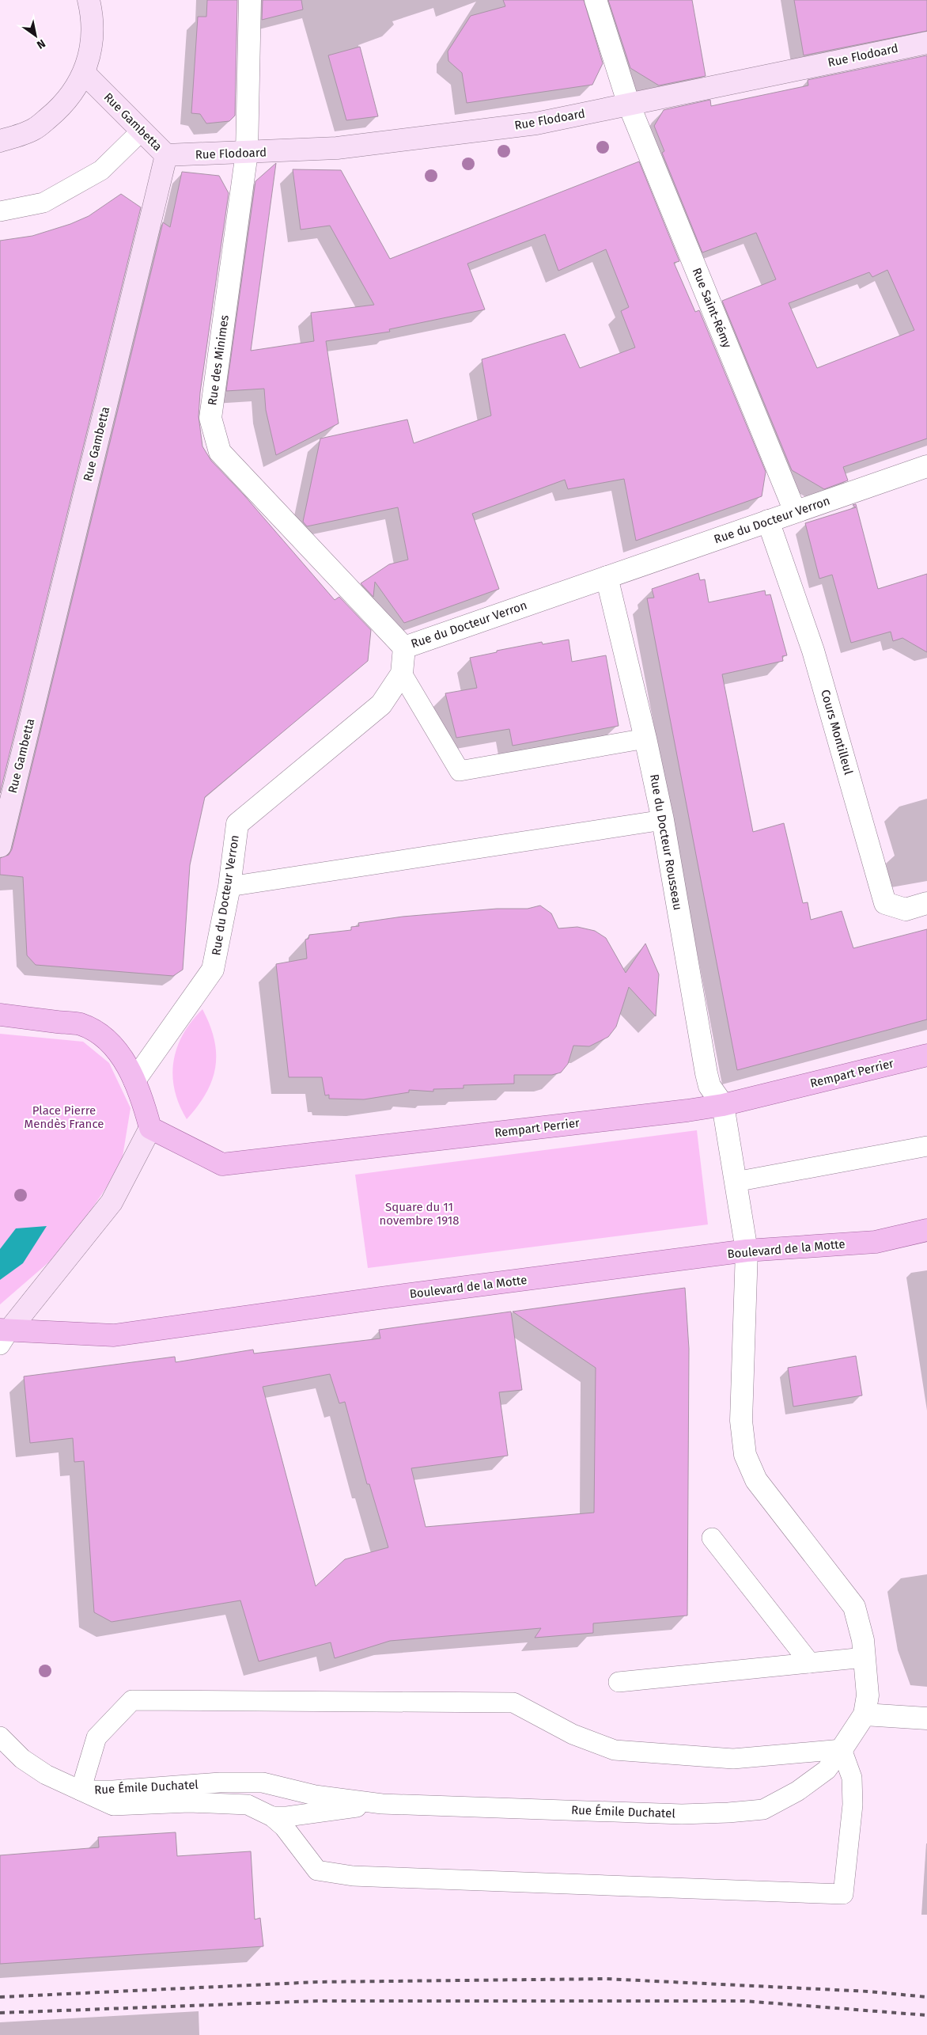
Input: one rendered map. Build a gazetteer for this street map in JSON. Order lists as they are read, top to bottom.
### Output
{
  "streets": {
    "main road": [
      "Rue Flodoard",
      "Rue Gambetta",
      "Rempart Perrier",
      "Boulevard de la Motte"
    ],
    "street": [
      "Rue Saint-Rémy",
      "Rue des Minimes",
      "Rue du Docteur Verron",
      "Cours Montilleul",
      "Rue du Docteur Rousseau"
    ],
    "lane": ["Rue Émile Duchatel"]
  },
  "crossings": [
    ["Rue Flodoard", "Rue Gambetta"],
    ["Rue Flodoard", "Rue Saint-Rémy"],
    ["Rue Flodoard", "Rue des Minimes"],
    ["Rue Saint-Rémy", "Rue du Docteur Verron"],
    ["Rue des Minimes", "Rue du Docteur Verron"],
    ["Rue du Docteur Verron", "Cours Montilleul"],
    ["Rue du Docteur Verron", "Rue du Docteur Rousseau"],
    ["Rue du Docteur Rousseau", "Rempart Perrier"]
  ],
  "parks": ["Place Pierre Mendès France", "Square du 11 novembre 1918"],
  "north": "bottom right"
}
